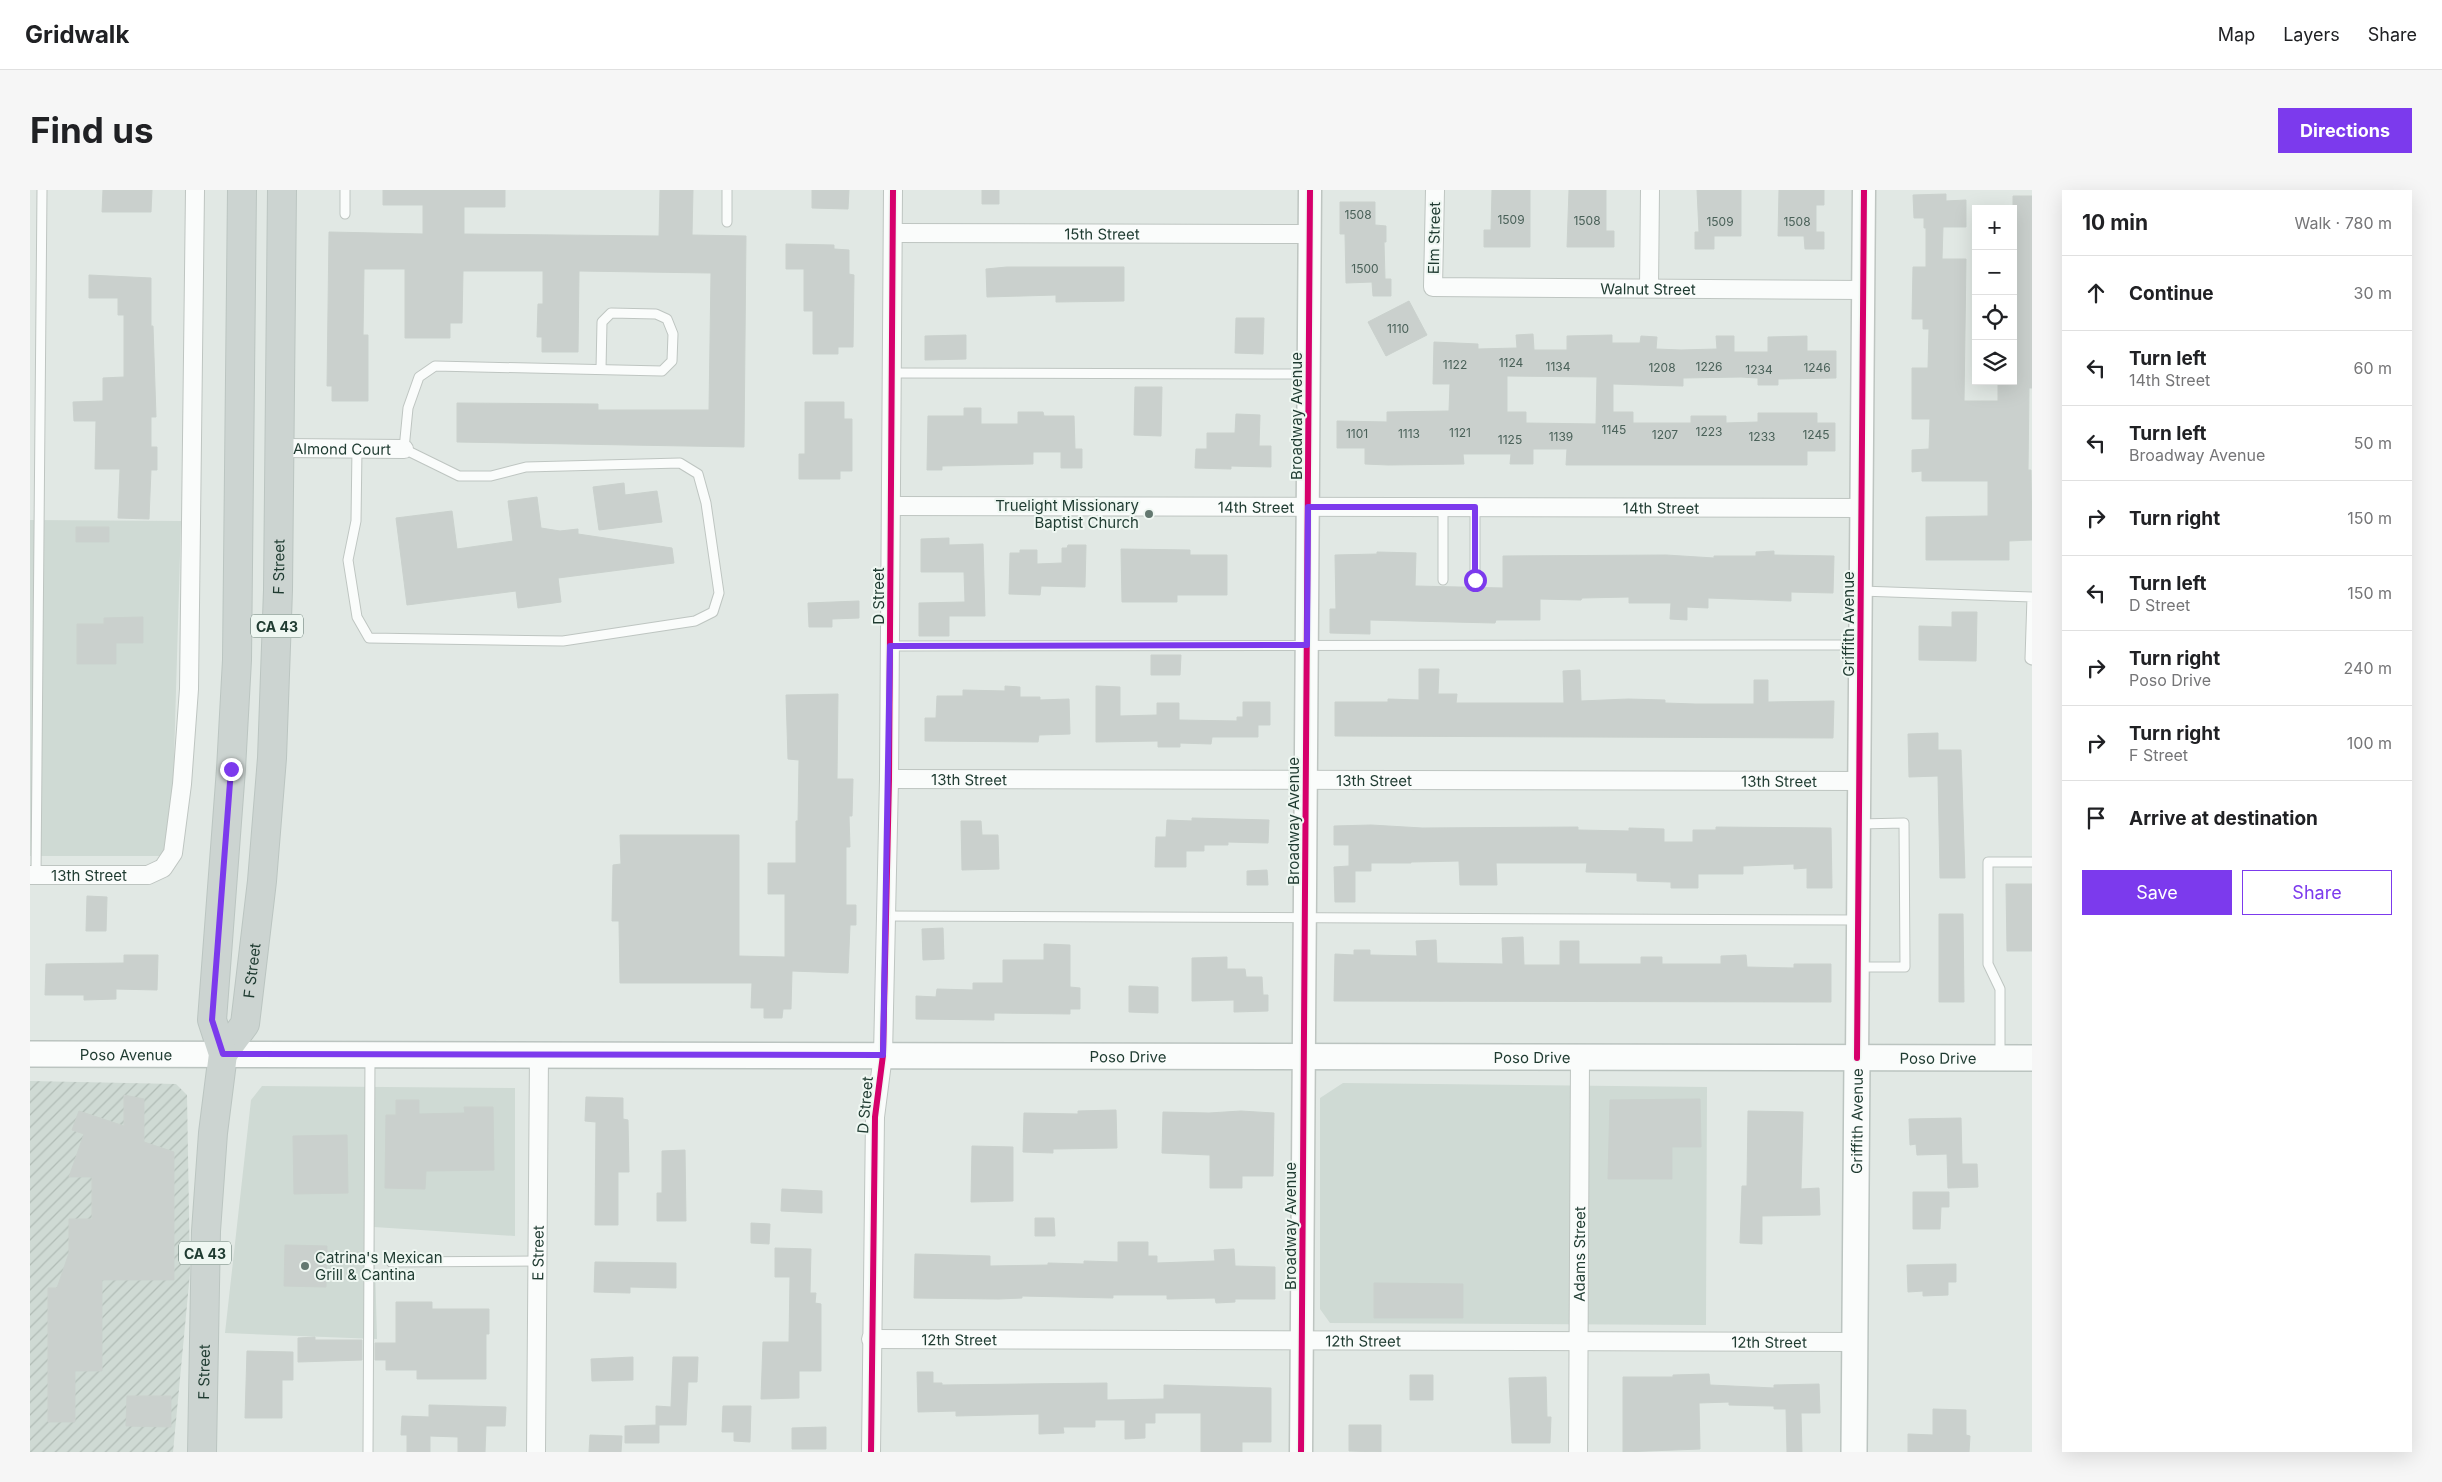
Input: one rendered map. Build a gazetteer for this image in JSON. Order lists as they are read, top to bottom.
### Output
{
  "streets": {
    "main road": [
      "F Street",
      "Griffith Avenue",
      "CA 43",
      "Poso Avenue",
      "Poso Drive"
    ],
    "street": [
      "15th Street",
      "Elm Street",
      "Walnut Street",
      "Broadway Avenue",
      "Almond Court",
      "14th Street",
      "D Street",
      "13th Street",
      "E Street",
      "Adams Street",
      "12th Street"
    ]
  },
  "crossings": [
    ["15th Street", "Broadway Avenue"],
    ["15th Street", "D Street"],
    ["Elm Street", "Walnut Street"],
    ["Walnut Street", "Griffith Avenue"],
    ["Broadway Avenue", "14th Street"],
    ["Broadway Avenue", "13th Street"],
    ["Broadway Avenue", "Poso Drive"],
    ["Broadway Avenue", "12th Street"],
    ["Almond Court", "F Street"],
    ["14th Street", "D Street"],
    ["14th Street", "Griffith Avenue"],
    ["F Street", "Poso Avenue"],
    ["F Street", "Poso Drive"],
    ["D Street", "13th Street"],
    ["D Street", "Poso Drive"],
    ["D Street", "12th Street"],
    ["Griffith Avenue", "13th Street"],
    ["Griffith Avenue", "Poso Drive"],
    ["Griffith Avenue", "12th Street"],
    ["Poso Avenue", "Poso Drive"],
    ["Poso Drive", "E Street"],
    ["Poso Drive", "Adams Street"],
    ["Adams Street", "12th Street"]
  ],
  "places": ["Truelight Missionary Baptist Church", "Catrina's Mexican Grill & Cantina"],
  "house_numbers": [
    "1508",
    "1509",
    "1508",
    "1509",
    "1508",
    "1500",
    "1110",
    "1124",
    "1122",
    "1134",
    "1226",
    "1208",
    "1246",
    "1234",
    "1145",
    "1223",
    "1121",
    "1101",
    "1113",
    "1207",
    "1245",
    "1139",
    "1233",
    "1125"
  ],
  "page": {
    "header": "Gridwalk",
    "nav": ["Map", "Layers", "Share"],
    "buttons": [
      "Directions",
      ["Save", "Share"]
    ],
    "title": "Find us",
    "heading": ["10 min", "Walk · 780 m"],
    "map_buttons": ["+", "−"],
    "list": [
      ["Continue", "30 m"],
      ["Turn left", "14th Street", "60 m"],
      ["Turn left", "Broadway Avenue", "50 m"],
      ["Turn right", "150 m"],
      ["Turn left", "D Street", "150 m"],
      ["Turn right", "Poso Drive", "240 m"],
      ["Turn right", "F Street", "100 m"],
      "Arrive at destination"
    ]
  }
}
